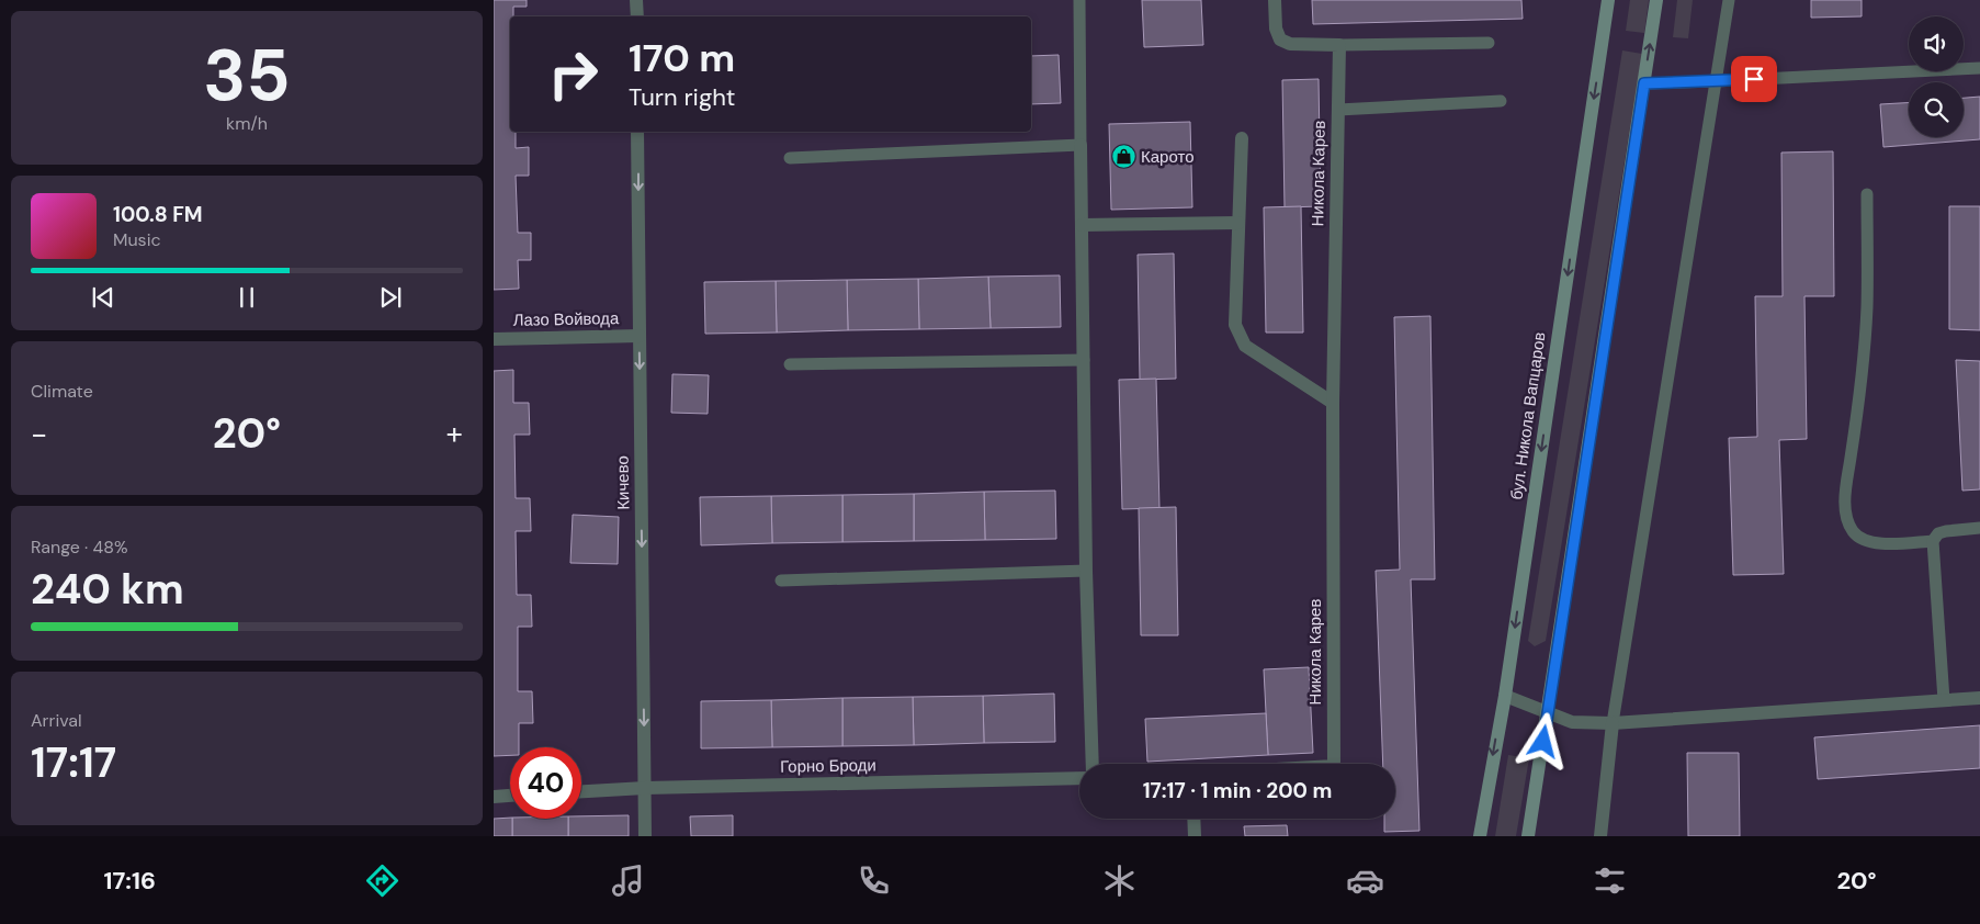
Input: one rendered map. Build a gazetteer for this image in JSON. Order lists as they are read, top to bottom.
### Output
{
  "streets": {
    "street": [
      "Никола Карев",
      "Лазо Войвода",
      "бул. Никола Вапцаров",
      "Кичево",
      "Горно Броди"
    ]
  },
  "crossings": [
    ["Лазо Войвода", "Кичево"],
    ["Кичево", "Горно Броди"]
  ],
  "one_way": ["Кичево"],
  "places": {
    "shop": ["Карото"]
  },
  "page": {
    "tile": [
      ["35", "km/h"],
      "Climate",
      ["Range · 48%", "240 km"],
      ["Arrival", "17:17"]
    ],
    "turn": ["170 m", "Turn right"],
    "song": ["100.8 FM", "Music"],
    "heat": ["−", "20°", "+"],
    "limit": "40",
    "trip": "17:17 · 1 min · 200 m",
    "tabs": ["17:16", "20°"]
  }
}
